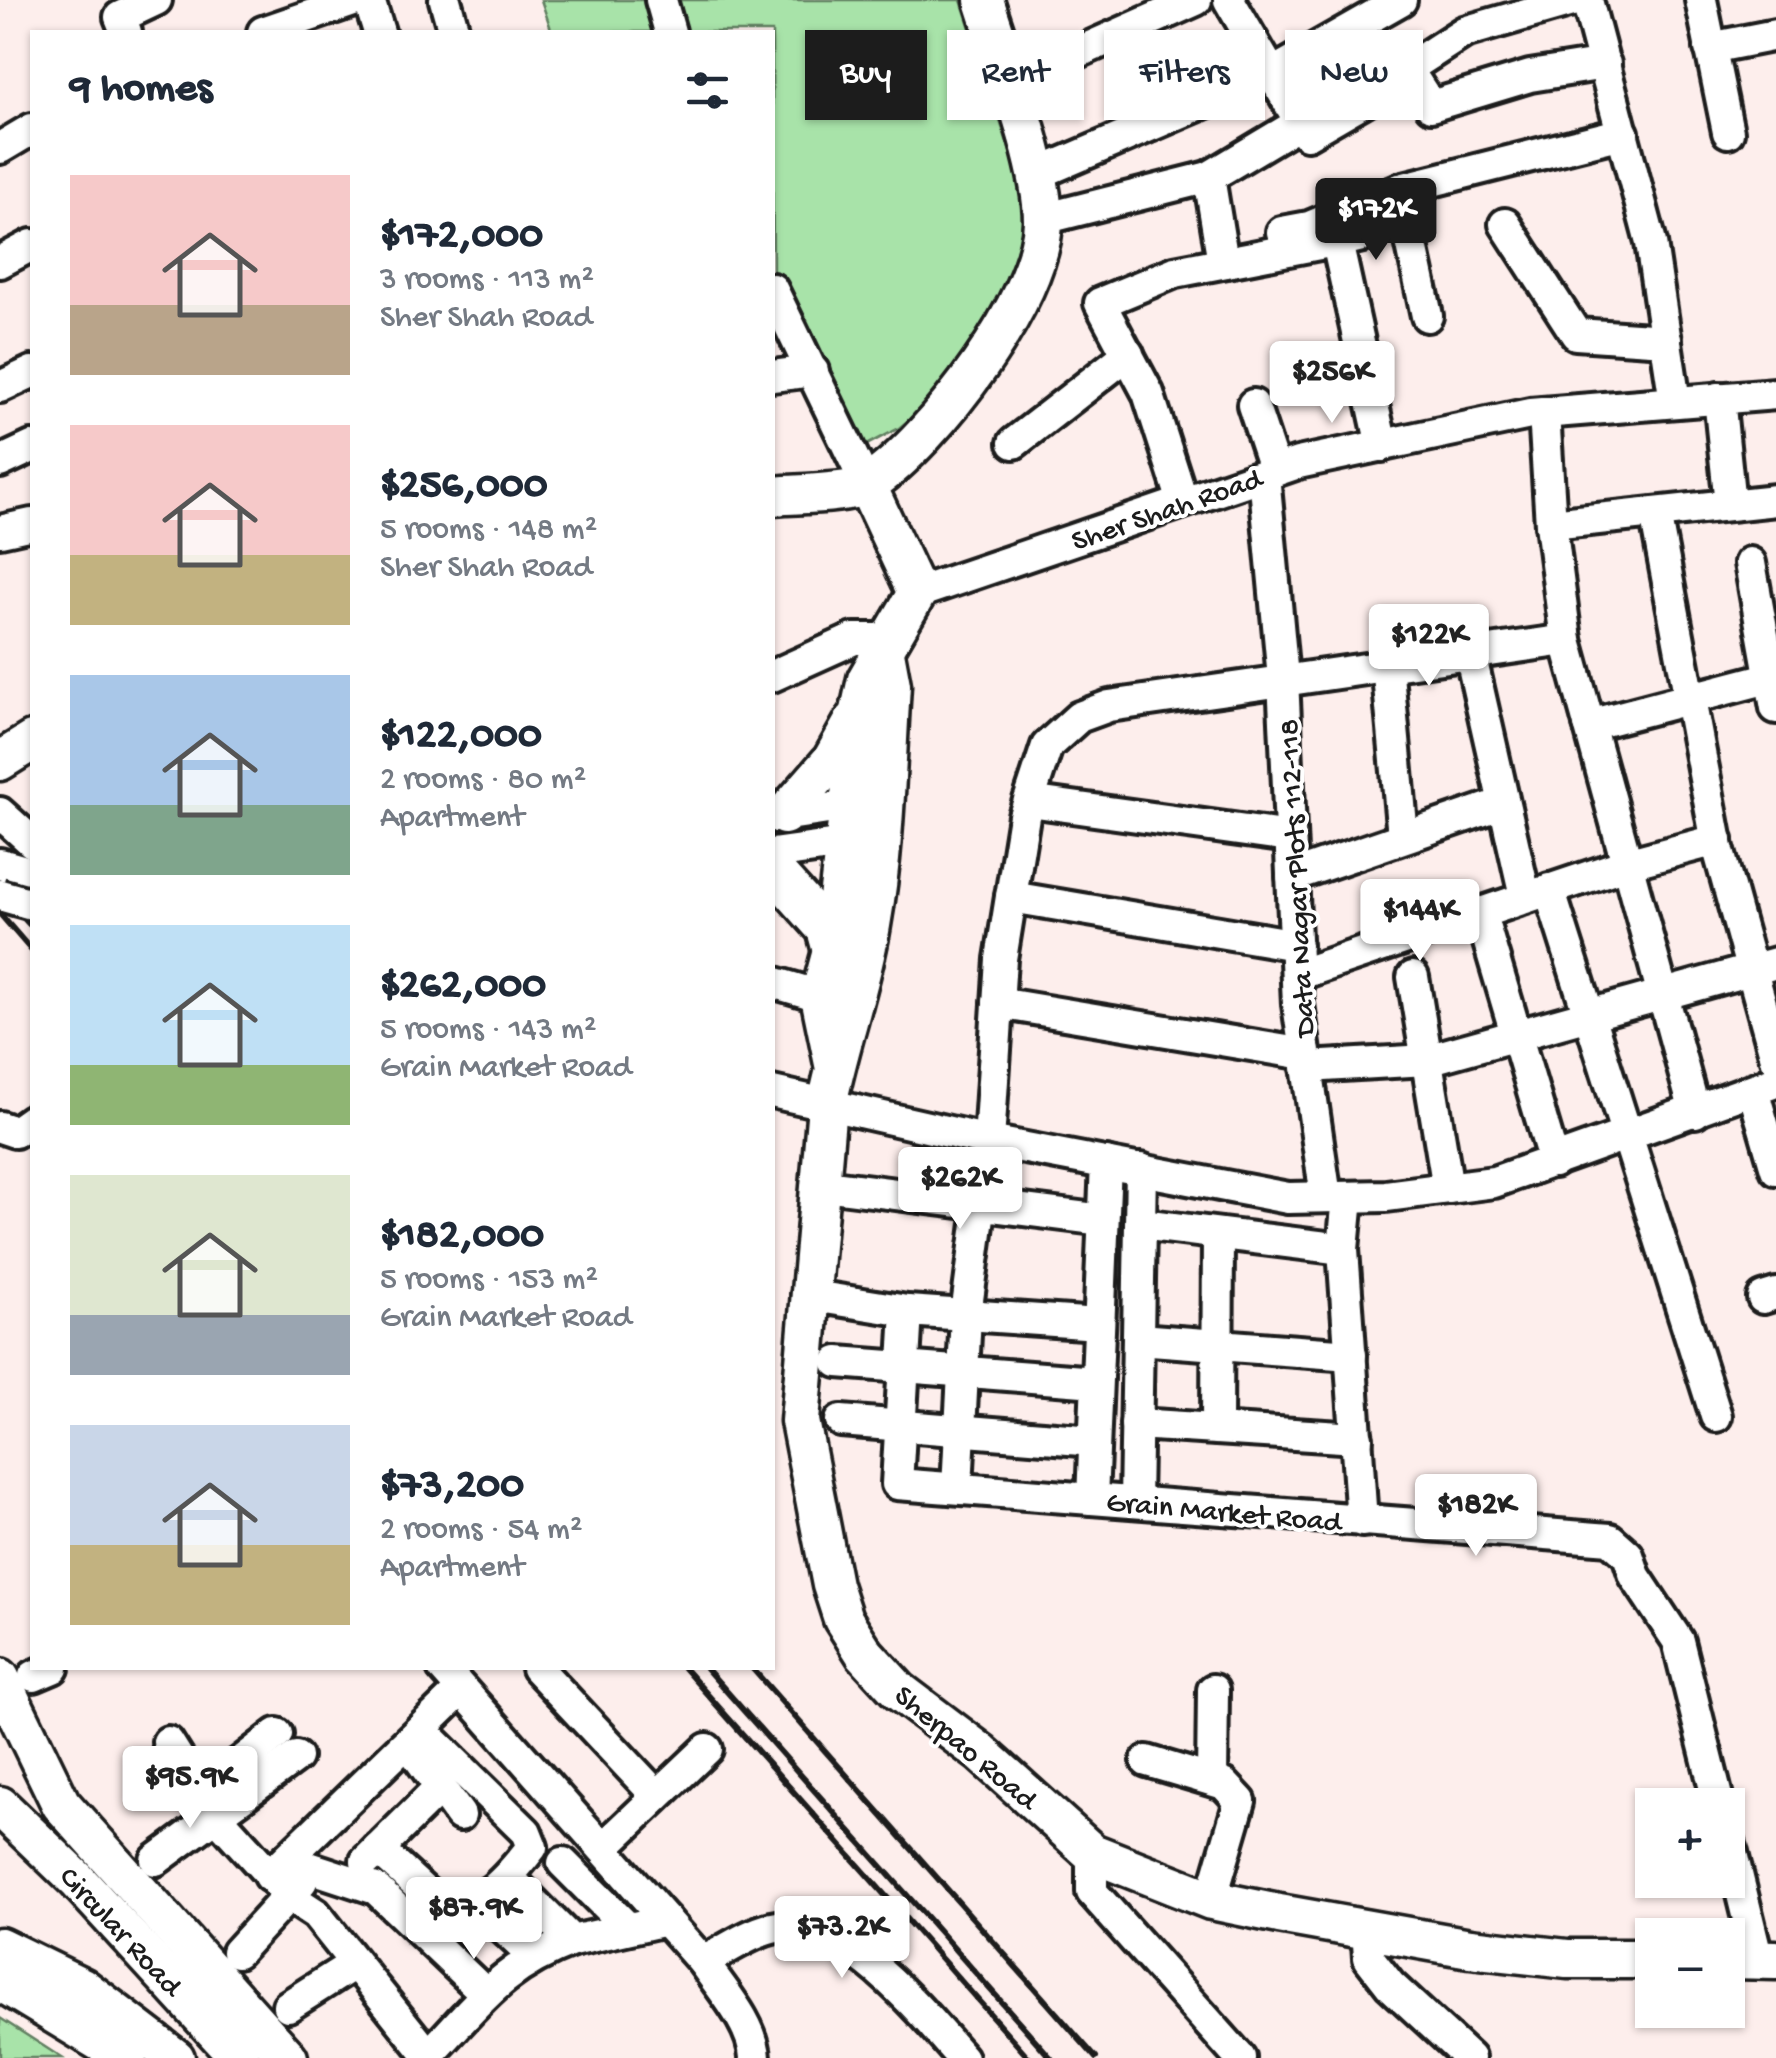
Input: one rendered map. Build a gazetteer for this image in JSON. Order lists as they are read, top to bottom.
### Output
{
  "streets": {
    "main road": ["Sherpao Road", "Circular Road"],
    "street": ["Sher Shah Road", "Data Nagar Plots 112-118", "Grain Market Road"]
  },
  "crossings": [
    ["Sher Shah Road", "Data Nagar Plots 112-118"],
    ["Data Nagar Plots 112-118", "Grain Market Road"]
  ],
  "page": {
    "chip": [
      "Buy",
      "Rent",
      "Filters",
      "New"
    ],
    "heading": "9 homes",
    "list": [
      {
        "name": "$172,000",
        "note": "3 rooms · 113 m² · Sher Shah Road"
      },
      {
        "name": "$256,000",
        "note": "5 rooms · 148 m² · Sher Shah Road"
      },
      {
        "name": "$122,000",
        "note": "2 rooms · 80 m² · Apartment"
      },
      {
        "name": "$262,000",
        "note": "5 rooms · 143 m² · Grain Market Road"
      },
      {
        "name": "$182,000",
        "note": "5 rooms · 153 m² · Grain Market Road"
      },
      {
        "name": "$73,200",
        "note": "2 rooms · 54 m² · Apartment"
      }
    ],
    "price": [
      "$172K",
      "$256K",
      "$122K",
      "$144K",
      "$262K",
      "$182K",
      "$95.9K",
      "$87.9K",
      "$73.2K"
    ],
    "map_buttons": ["+", "−"]
  }
}
